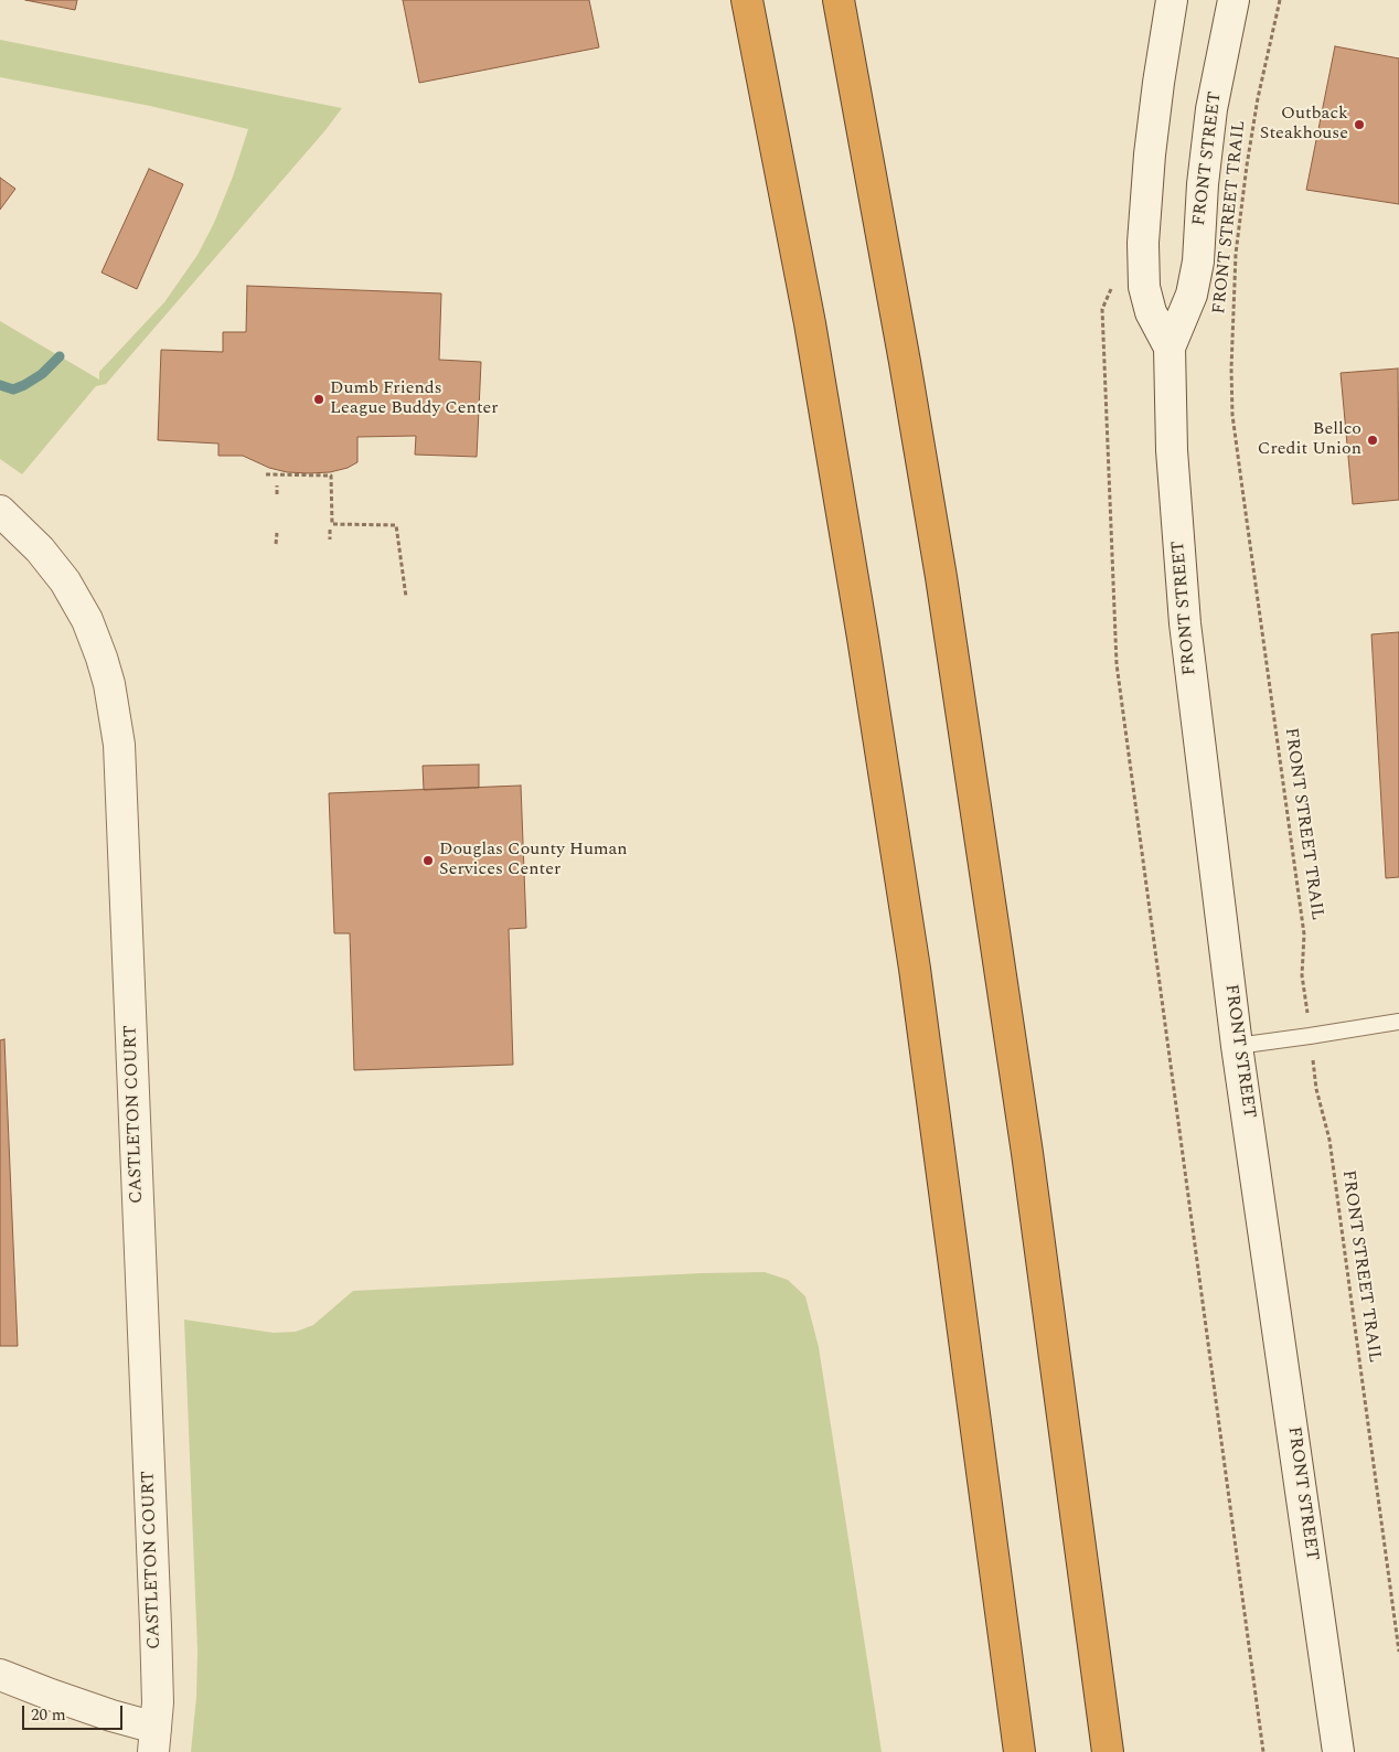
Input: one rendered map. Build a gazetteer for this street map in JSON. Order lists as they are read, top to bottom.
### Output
{
  "streets": {
    "main road": ["FRONT STREET", "CASTLETON COURT"],
    "path": ["FRONT STREET TRAIL"]
  },
  "places": [
    "Outback Steakhouse",
    "Dumb Friends League Buddy Center",
    "Bellco Credit Union",
    "Douglas County Human Services Center"
  ],
  "scale_bar": "20 m"
}
